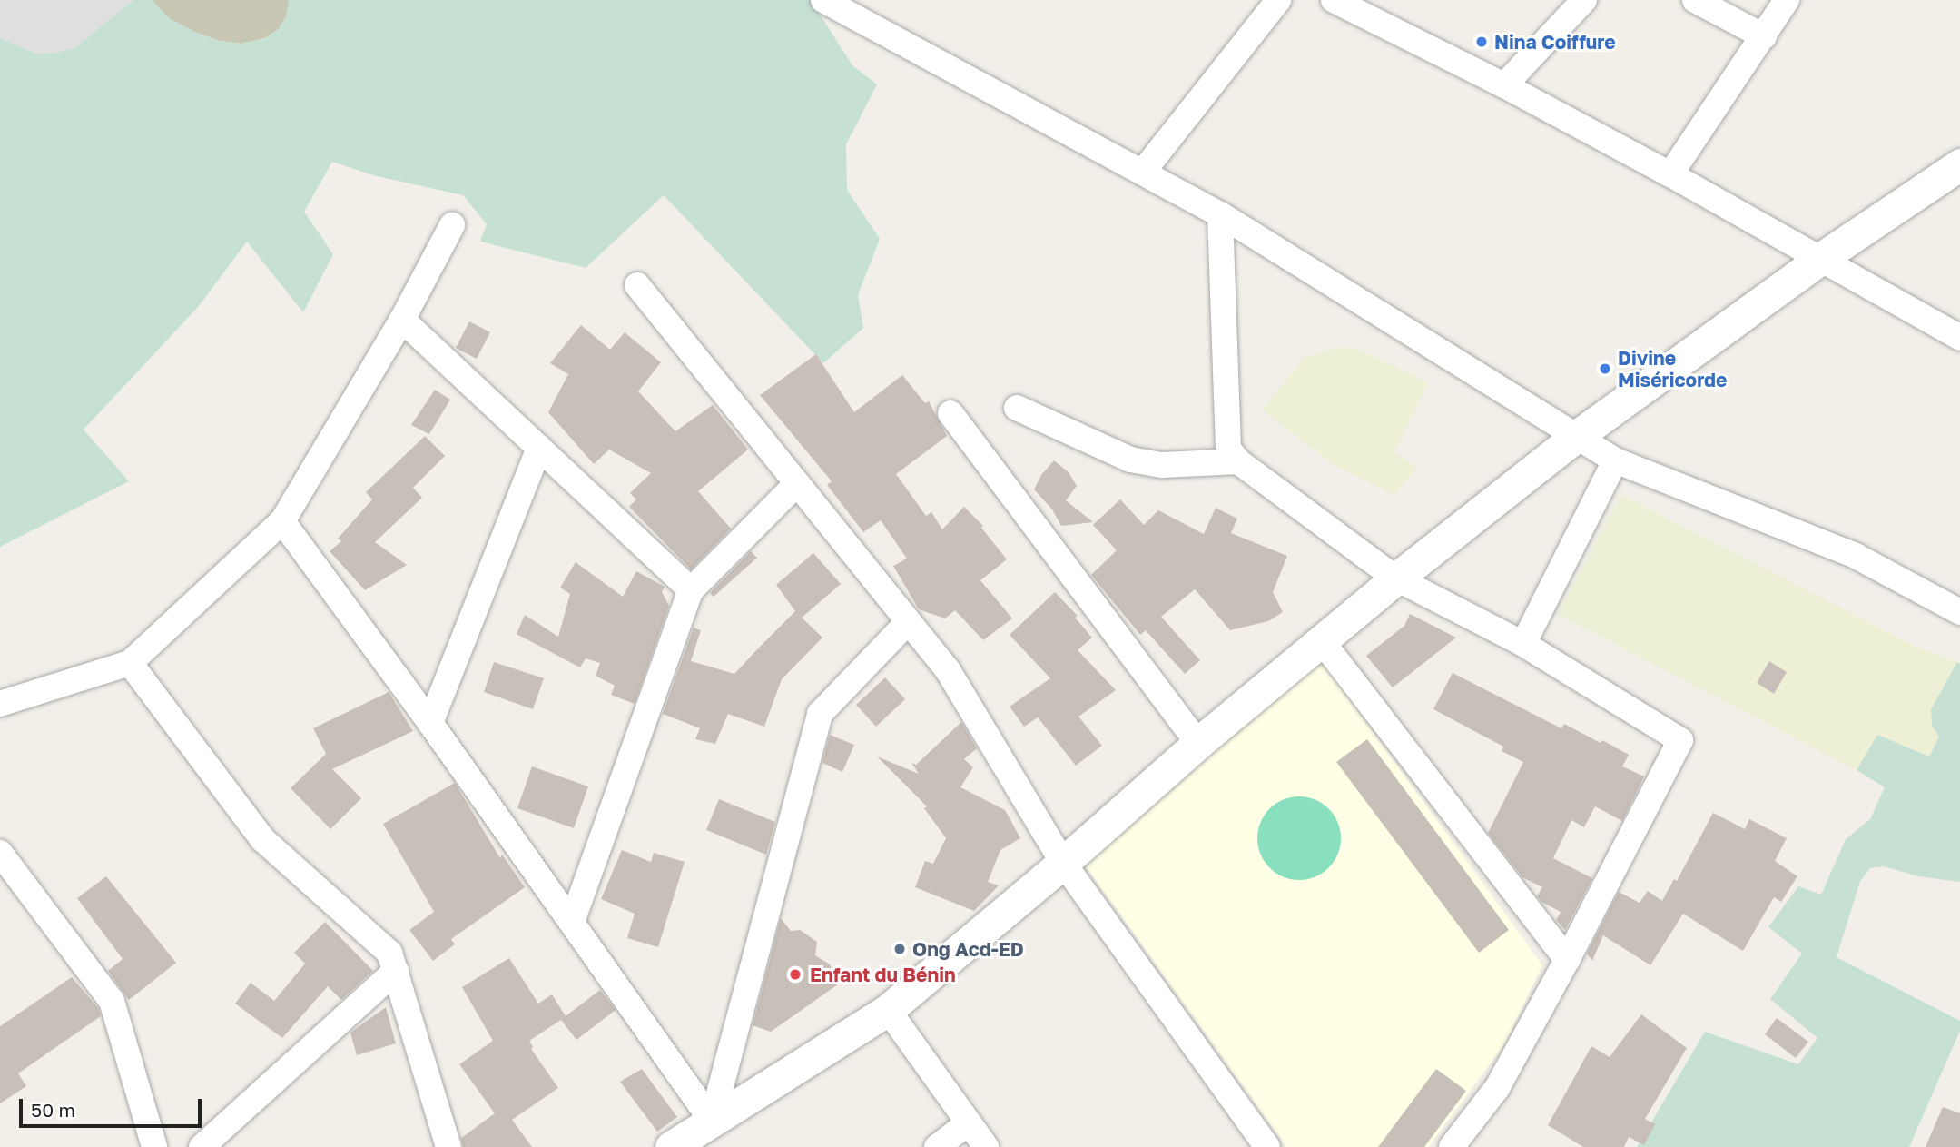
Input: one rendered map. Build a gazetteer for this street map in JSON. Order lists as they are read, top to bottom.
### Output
{
  "places": [
    "Nina Coiffure",
    "Divine Miséricorde",
    "Ong Acd-ED",
    "Enfant du Bénin"
  ],
  "scale_bar": "50 m"
}
